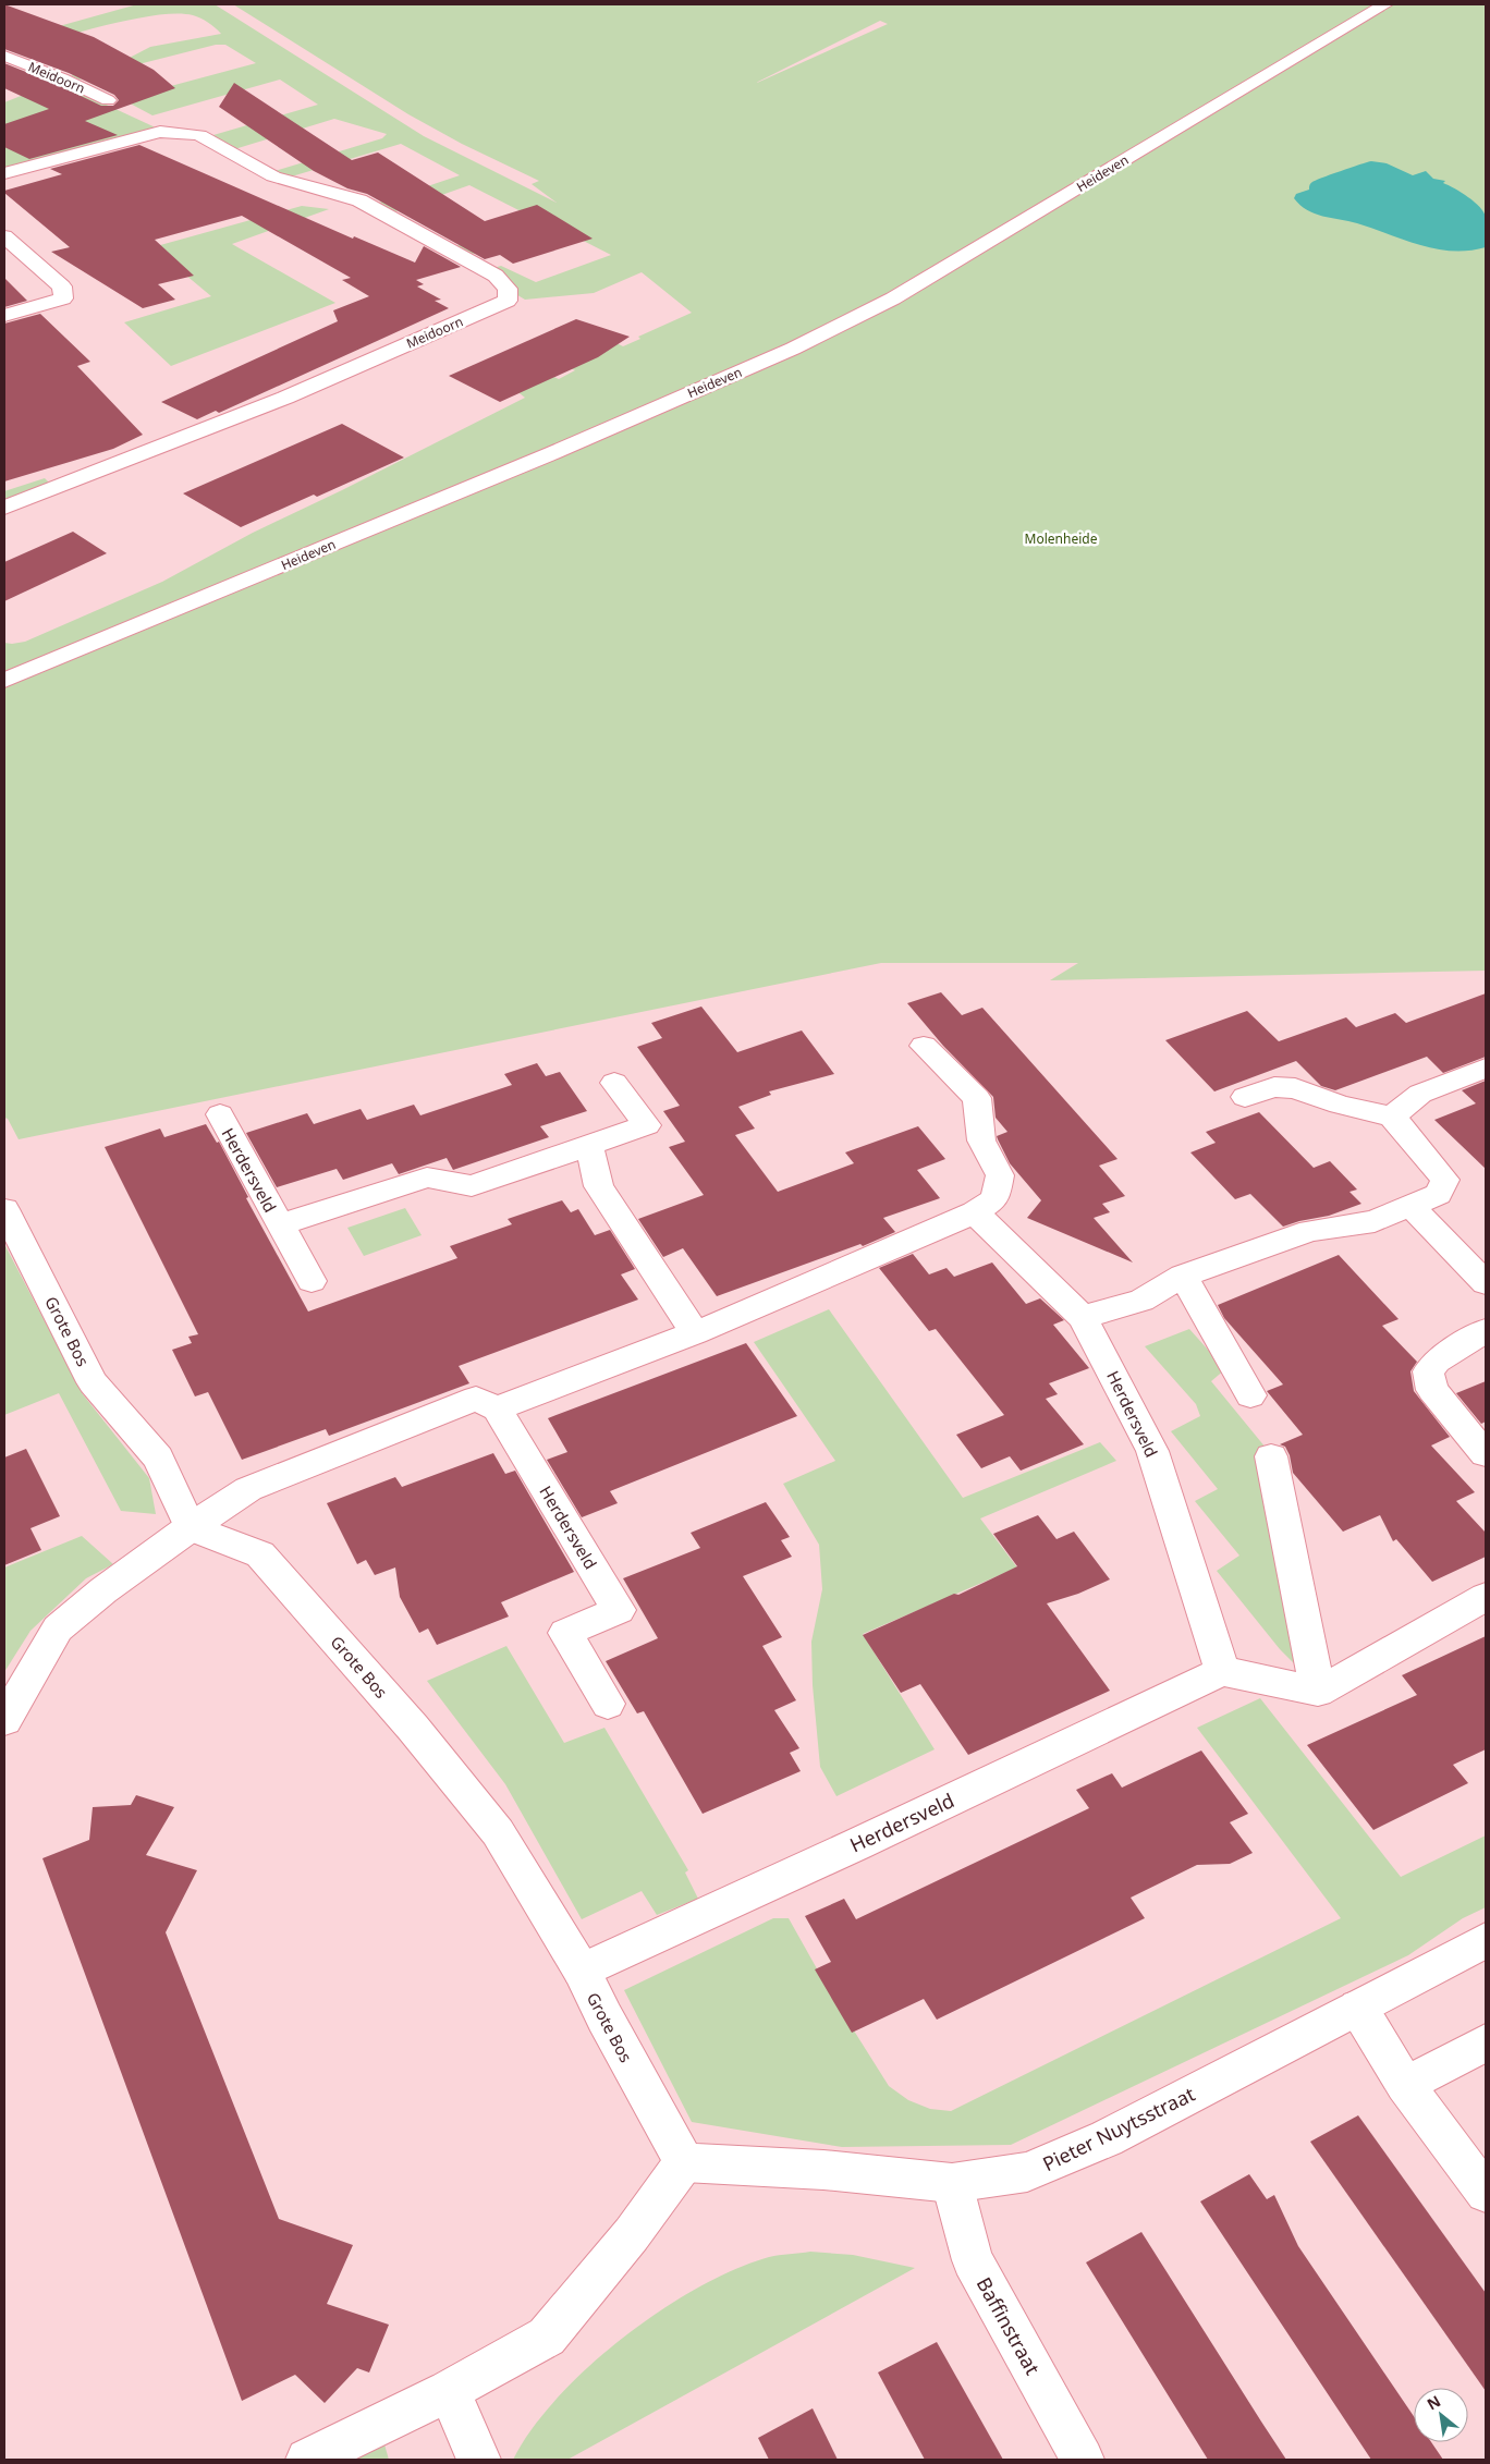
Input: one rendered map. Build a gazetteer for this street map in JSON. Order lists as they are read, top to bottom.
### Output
{
  "streets": {
    "street": [
      "Meidoorn",
      "Heideven",
      "Herdersveld",
      "Grote Bos",
      "Pieter Nuytsstraat",
      "Baffinstraat"
    ]
  },
  "crossings": [
    ["Herdersveld", "Grote Bos"],
    ["Grote Bos", "Pieter Nuytsstraat"],
    ["Pieter Nuytsstraat", "Baffinstraat"]
  ],
  "parks": ["Molenheide"],
  "north": "top left"
}
